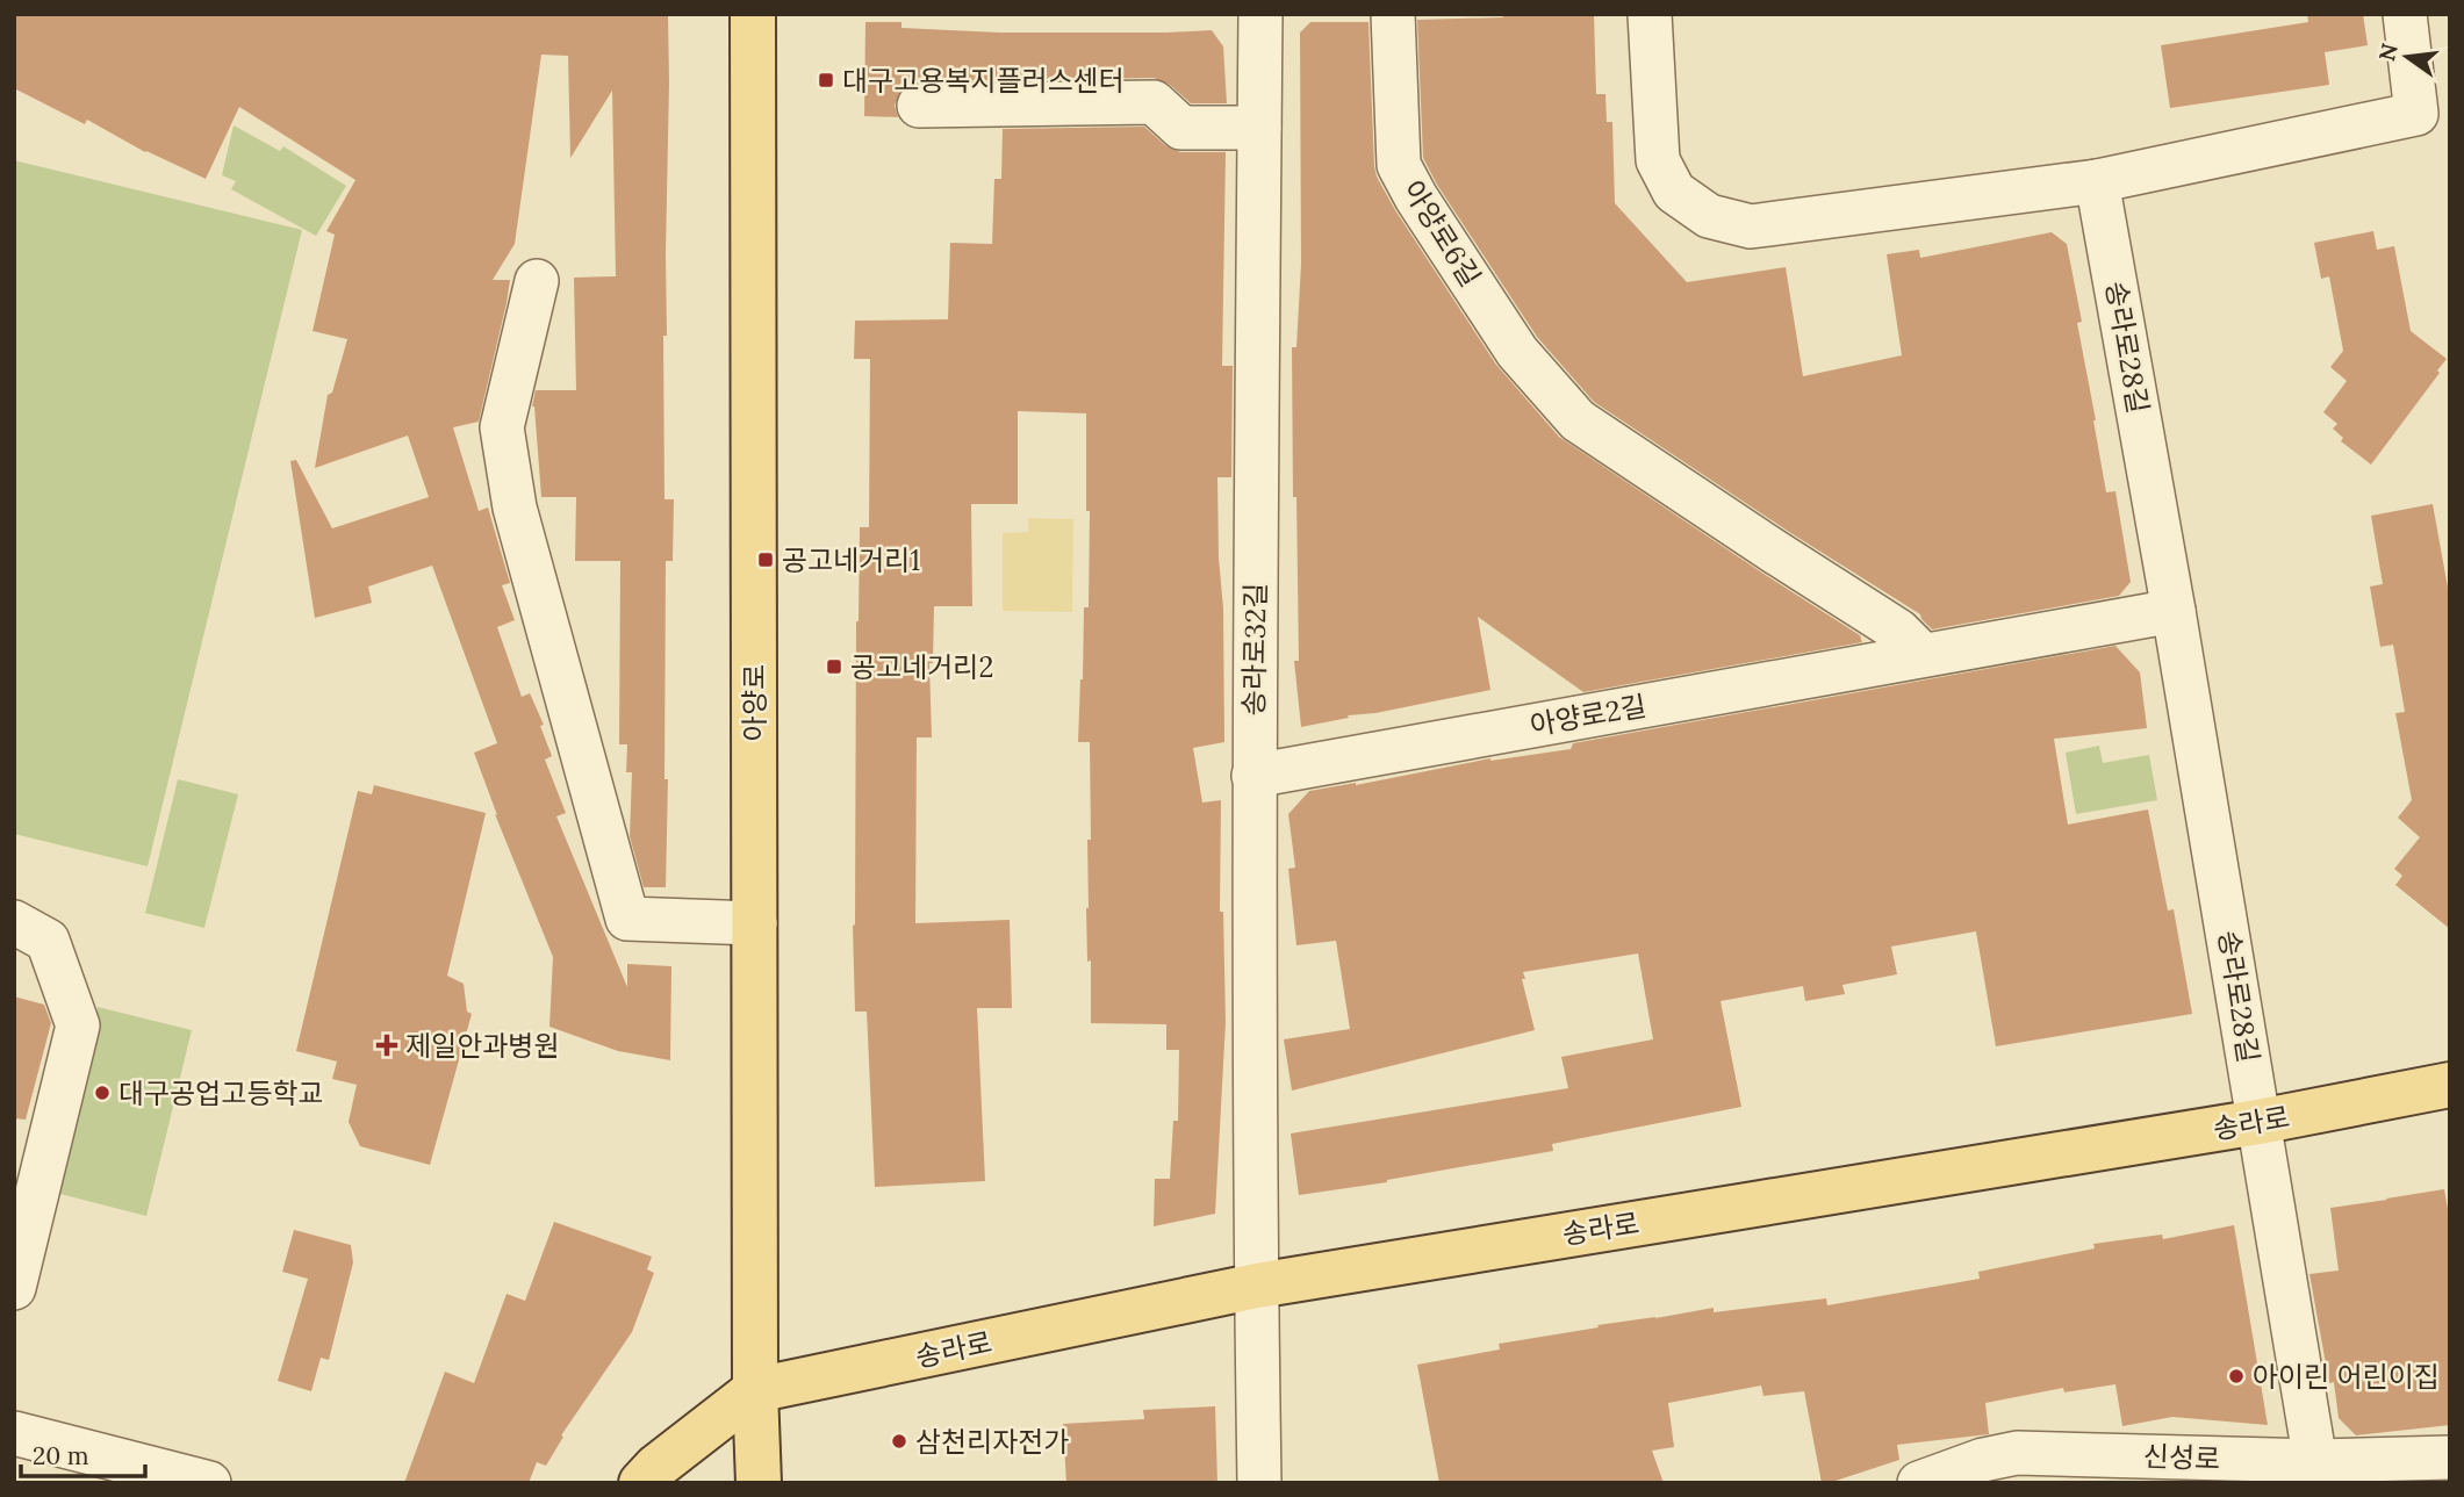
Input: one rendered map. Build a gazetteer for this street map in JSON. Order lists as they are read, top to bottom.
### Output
{
  "streets": {
    "main road": ["아양로", "송라로"],
    "street": [
      "아양로6길",
      "송라로28길",
      "송라로32길",
      "아양로2길",
      "신성로"
    ]
  },
  "crossings": [
    ["아양로6길", "아양로2길"],
    ["송라로28길", "아양로2길"],
    ["송라로28길", "송라로"],
    ["송라로28길", "신성로"],
    ["송라로32길", "아양로2길"],
    ["송라로32길", "송라로"],
    ["아양로", "송라로"]
  ],
  "places": {
    "transit": ["대구고용복지플러스센터", "공고네거리1", "공고네거리2"],
    "health": ["제일안과병원"],
    "other": ["대구공업고등학교", "아이린 어린이집", "삼천리자전가"]
  },
  "scale_bar": "20 m",
  "north": "left"
}
